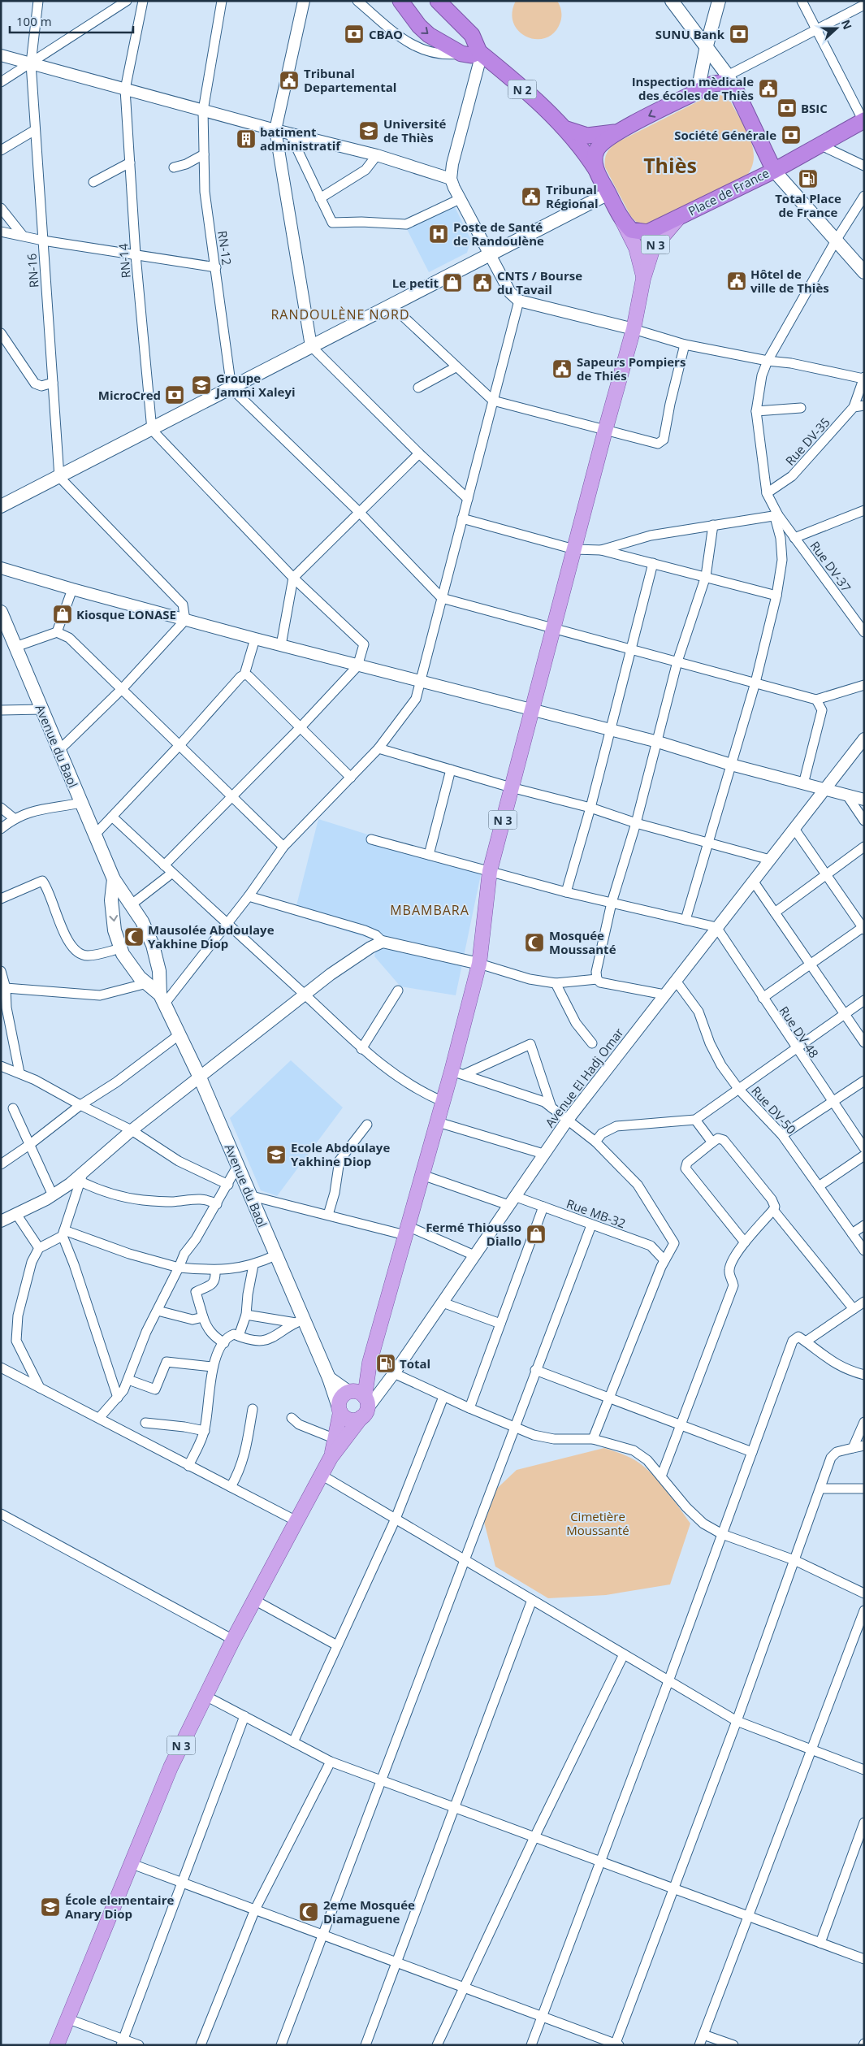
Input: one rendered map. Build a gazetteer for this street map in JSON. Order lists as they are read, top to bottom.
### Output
{
  "streets": {
    "highway": ["N 2", "Place de France"],
    "main road": ["N 3", "Avenue du Baol"],
    "street": [
      "RN-12",
      "RN-14",
      "RN-16",
      "Rue DV-35",
      "Rue DV-37",
      "Rue DV-48",
      "Avenue El Hadj Omar",
      "Rue DV-50",
      "Rue MB-32"
    ]
  },
  "crossings": [
    ["N 2", "Place de France"],
    ["Place de France", "N 3"],
    ["N 3", "Avenue du Baol"],
    ["N 3", "Avenue El Hadj Omar"],
    ["N 3", "Rue MB-32"],
    ["Rue DV-48", "Avenue El Hadj Omar"],
    ["Avenue El Hadj Omar", "Rue DV-50"],
    ["Avenue El Hadj Omar", "Rue MB-32"]
  ],
  "districts": ["Thiès", "RANDOULÈNE NORD", "MBAMBARA"],
  "parks": ["Cimetière Moussanté"],
  "places": {
    "bank": [
      "CBAO",
      "SUNU Bank",
      "BSIC",
      "Société Générale",
      "MicroCred"
    ],
    "public building": [
      "Tribunal Departemental",
      "Inspection mèdicale des écoles de Thiès",
      "Tribunal Régional",
      "Hôtel de ville de Thiès",
      "CNTS / Bourse du Tavail",
      "Sapeurs Pompiers de Thiés"
    ],
    "school or university": [
      "Université de Thiès",
      "Groupe Jammi Xaleyi",
      "Ecole Abdoulaye Yakhine Diop",
      "École elementaire Anary Diop"
    ],
    "building": ["batiment administratif"],
    "fuel station": ["Total Place de France", "Total"],
    "hospital": ["Poste de Santé de Randoulène"],
    "shop": ["Le petit", "Kiosque LONASE", "Fermé Thiousso Diallo"],
    "mosque": ["Mausolée Abdoulaye Yakhine Diop", "Mosquée Moussanté", "2eme Mosquée Diamaguene"]
  },
  "scale_bar": "100 m",
  "north": "right"
}
